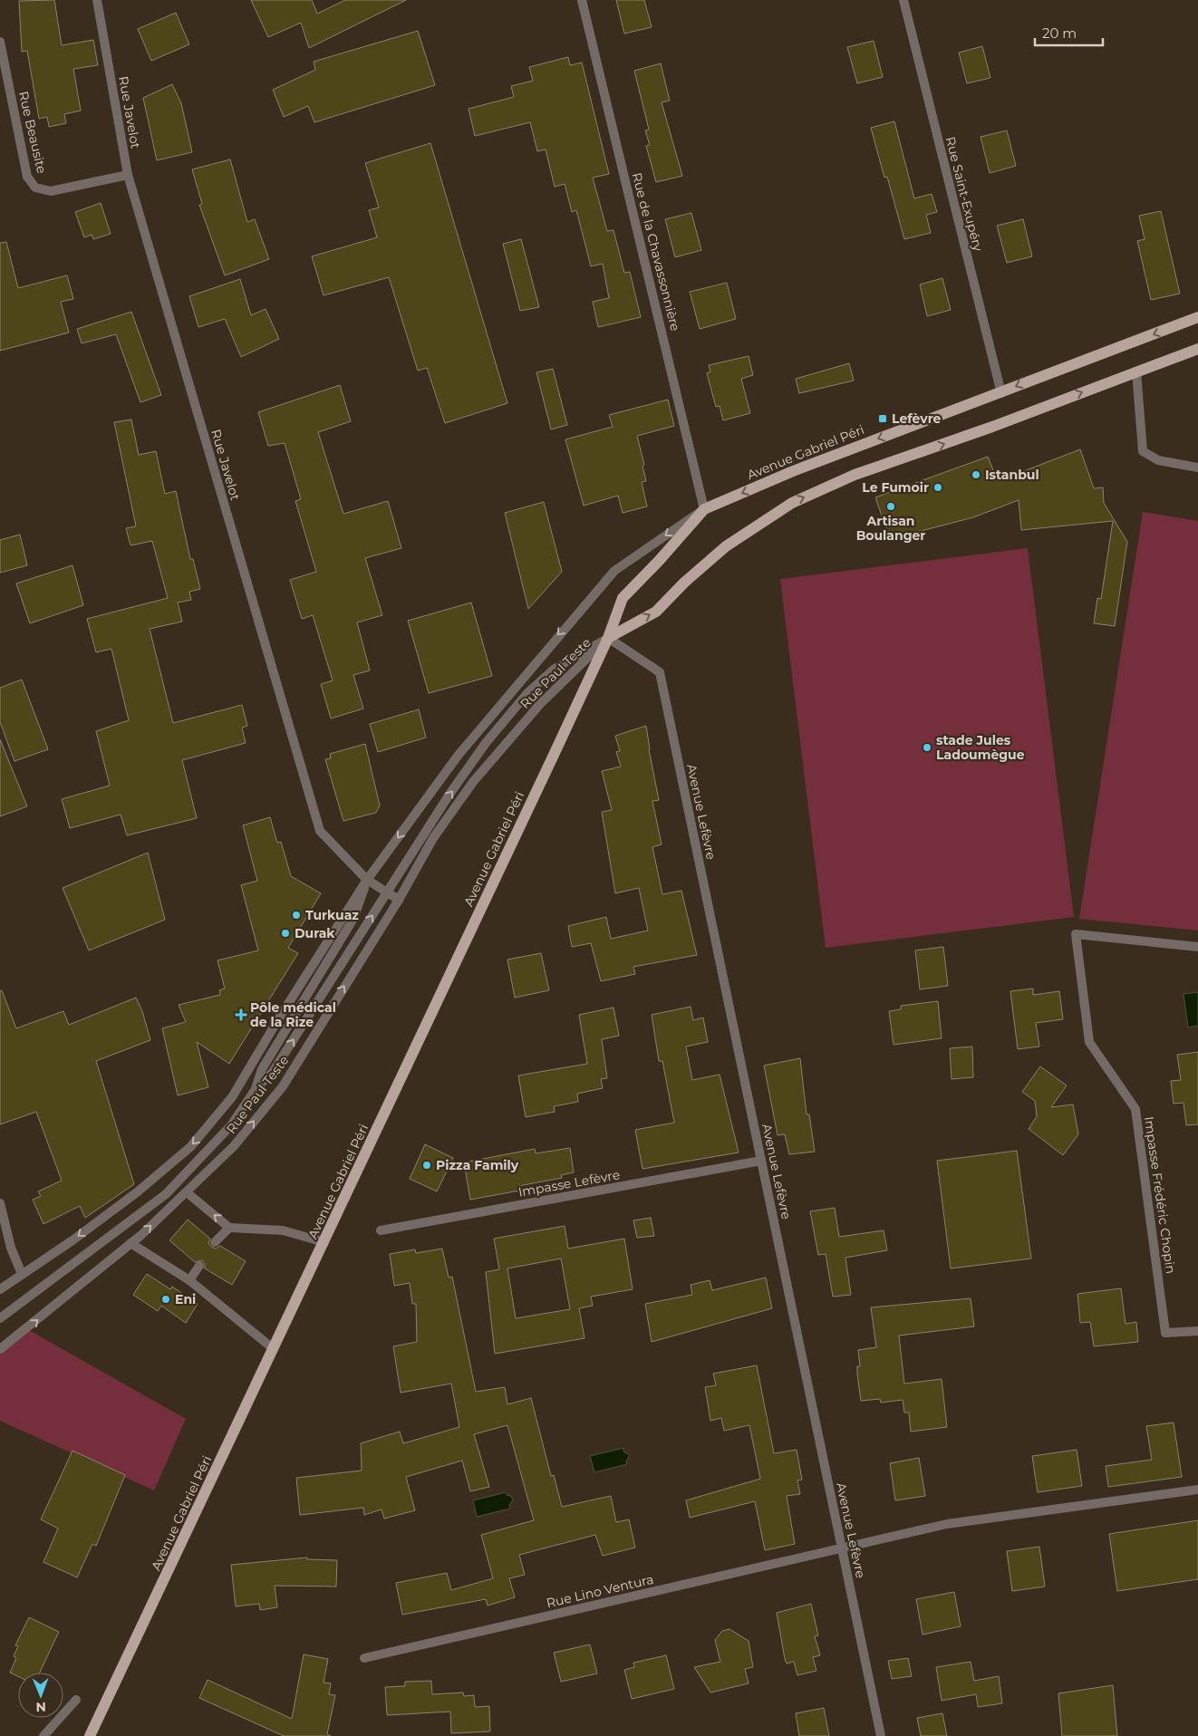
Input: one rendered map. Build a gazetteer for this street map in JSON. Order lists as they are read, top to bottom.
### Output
{
  "streets": {
    "main road": ["Avenue Gabriel Péri"],
    "street": [
      "Rue Javelot",
      "Rue Beausite",
      "Rue Saint-Exupéry",
      "Rue de la Chavassonnière",
      "Rue Paul Teste",
      "Avenue Lefèvre",
      "Impasse Lefèvre",
      "Impasse Frédéric Chopin",
      "Rue Lino Ventura"
    ]
  },
  "crossings": [
    ["Rue Javelot", "Rue Beausite"],
    ["Rue Javelot", "Rue Paul Teste"],
    ["Rue Saint-Exupéry", "Avenue Gabriel Péri"],
    ["Rue de la Chavassonnière", "Avenue Gabriel Péri"],
    ["Rue de la Chavassonnière", "Rue Paul Teste"],
    ["Avenue Gabriel Péri", "Rue Paul Teste"],
    ["Avenue Gabriel Péri", "Avenue Lefèvre"],
    ["Rue Paul Teste", "Avenue Lefèvre"],
    ["Avenue Lefèvre", "Impasse Lefèvre"],
    ["Avenue Lefèvre", "Rue Lino Ventura"]
  ],
  "places": {
    "transit": ["Lefèvre"],
    "other": [
      "Istanbul",
      "Le Fumoir",
      "Artisan Boulanger",
      "stade Jules Ladoumègue",
      "Turkuaz",
      "Durak",
      "Pizza Family",
      "Eni"
    ],
    "health": ["Pôle médical de la Rize"]
  },
  "scale_bar": "20 m",
  "north": "bottom"
}
